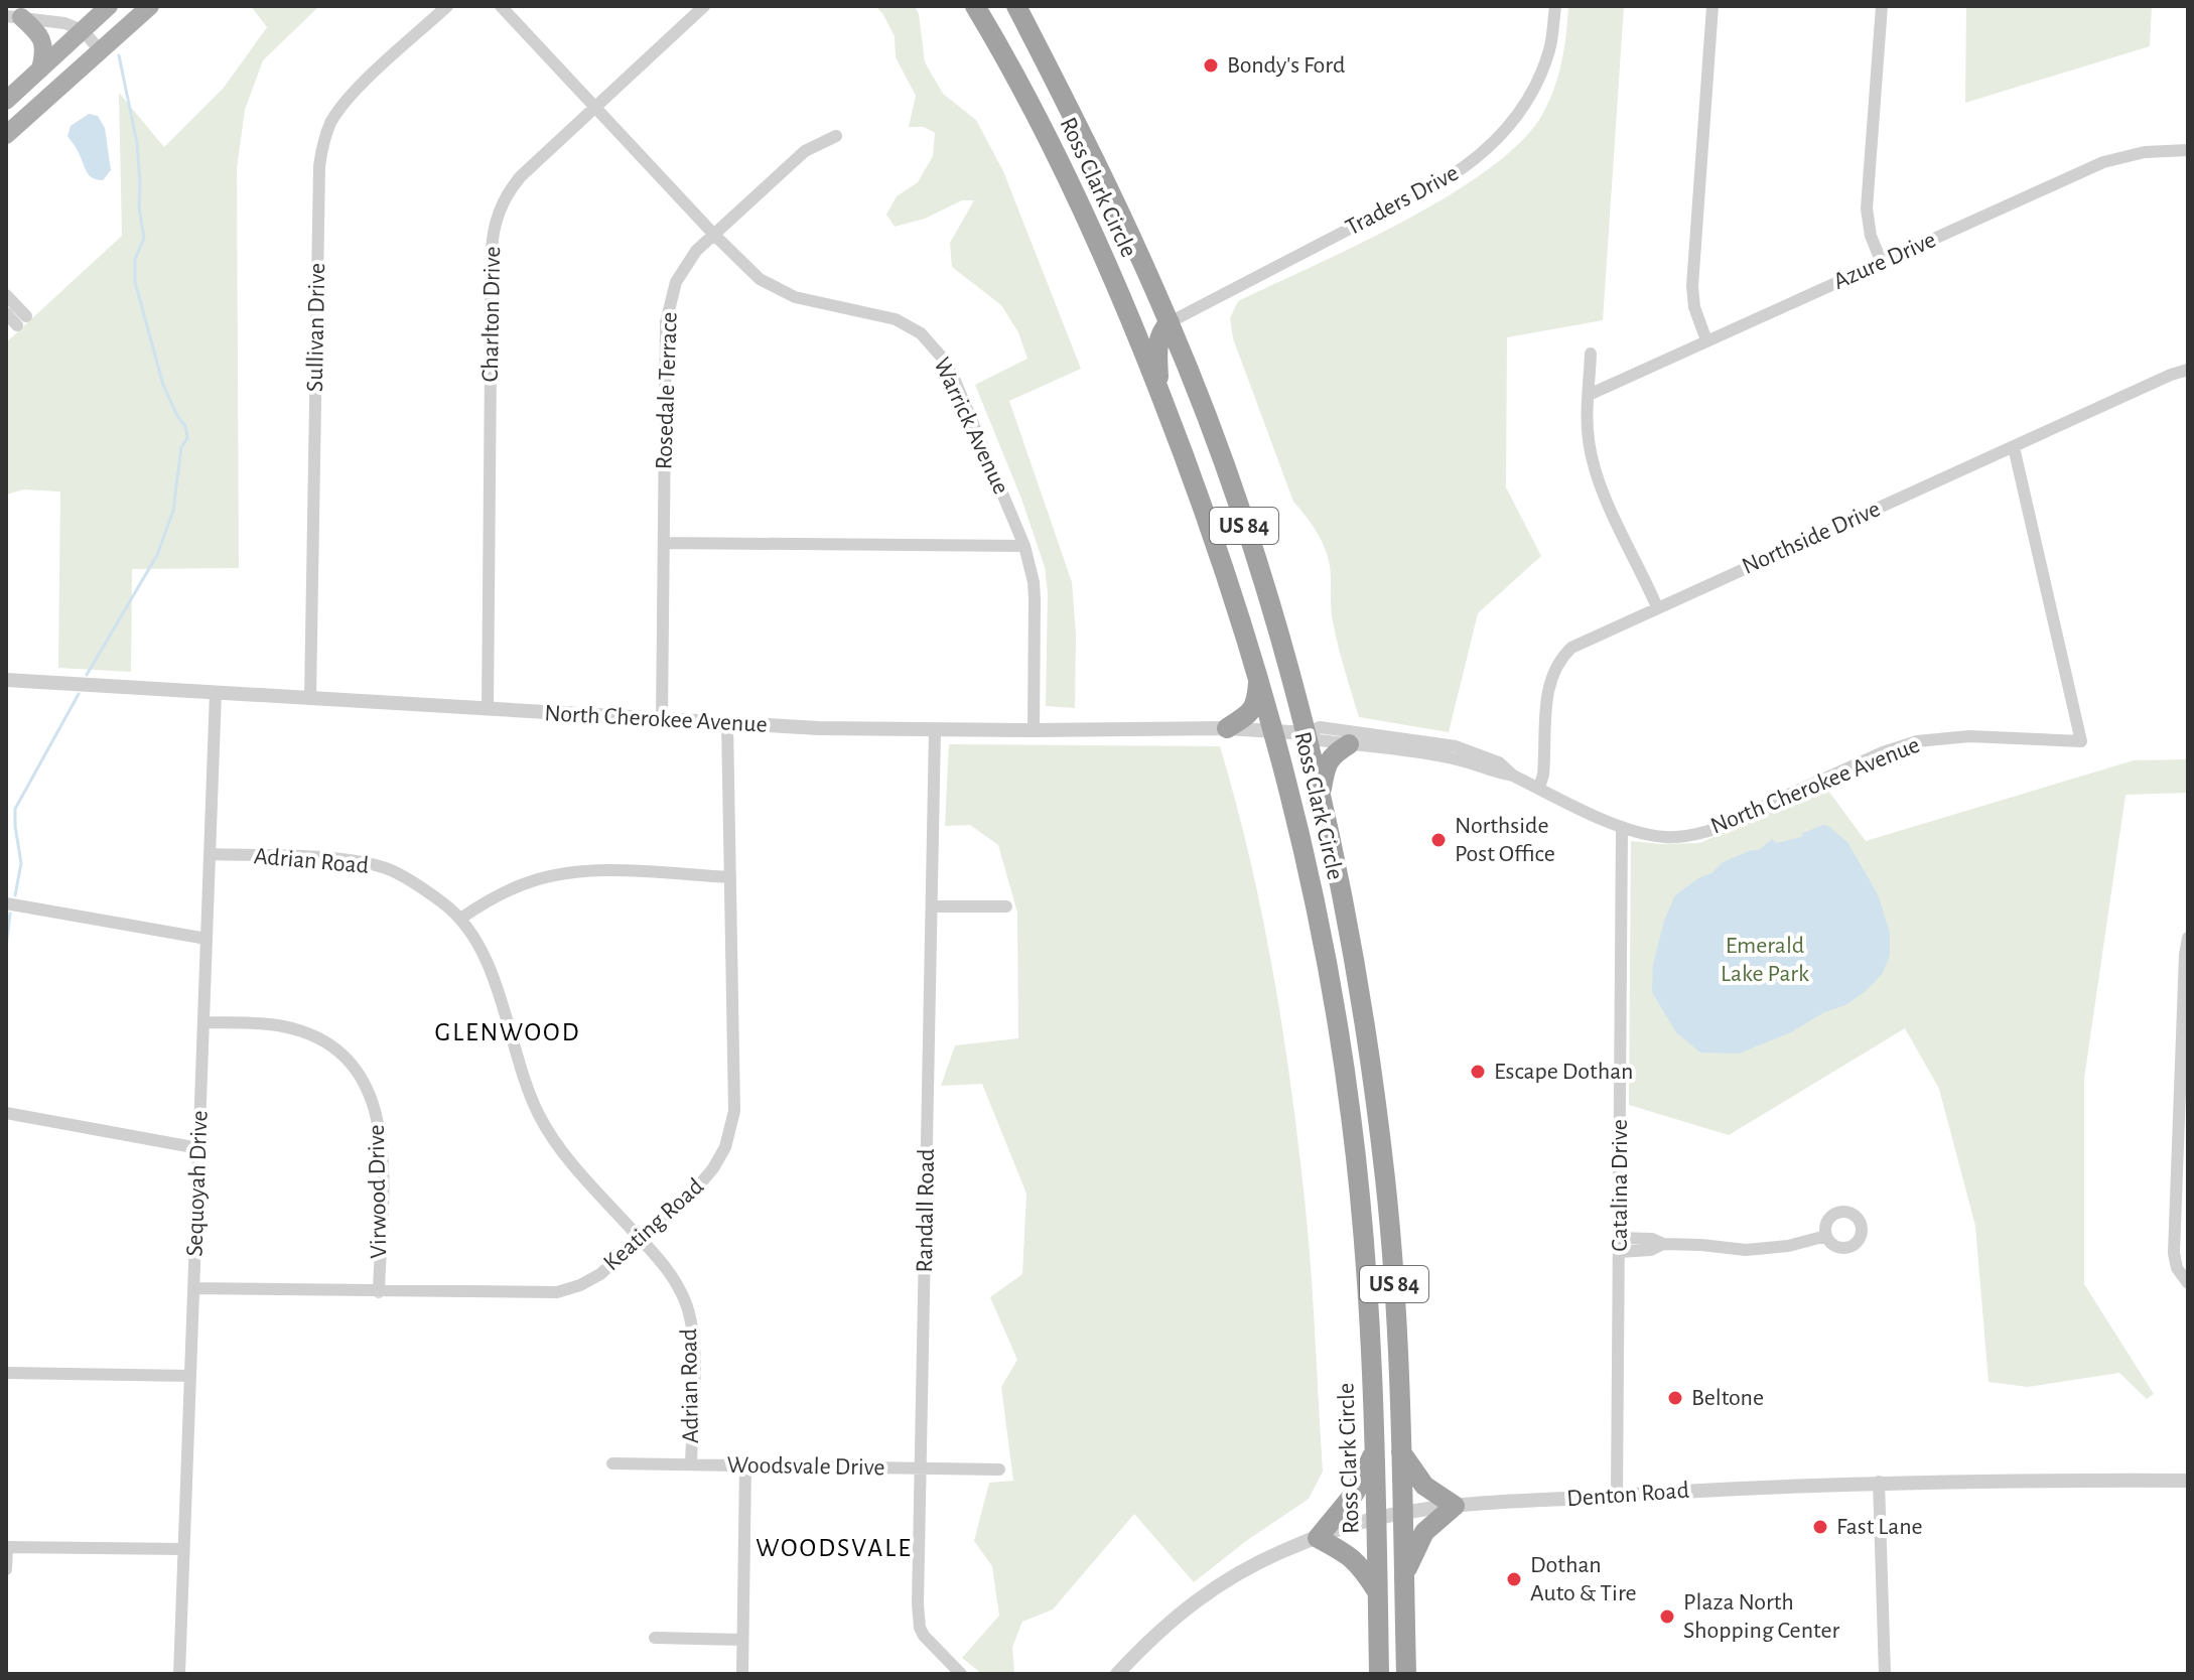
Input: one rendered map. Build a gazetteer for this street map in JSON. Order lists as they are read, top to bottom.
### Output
{
  "streets": {
    "highway": ["Ross Clark Circle", "US 84"],
    "street": [
      "Traders Drive",
      "Azure Drive",
      "Charlton Drive",
      "Sullivan Drive",
      "Rosedale Terrace",
      "Warrick Avenue",
      "Northside Drive",
      "North Cherokee Avenue",
      "Adrian Road",
      "Sequoyah Drive",
      "Catalina Drive",
      "Virwood Drive",
      "Randall Road",
      "Keating Road",
      "Woodsvale Drive",
      "Denton Road"
    ]
  },
  "crossings": [
    ["Ross Clark Circle", "Traders Drive"],
    ["Ross Clark Circle", "North Cherokee Avenue"],
    ["Ross Clark Circle", "Denton Road"],
    ["Charlton Drive", "Warrick Avenue"],
    ["Charlton Drive", "North Cherokee Avenue"],
    ["Sullivan Drive", "North Cherokee Avenue"],
    ["Rosedale Terrace", "Warrick Avenue"],
    ["Rosedale Terrace", "North Cherokee Avenue"],
    ["Warrick Avenue", "North Cherokee Avenue"],
    ["Northside Drive", "North Cherokee Avenue"],
    ["North Cherokee Avenue", "Sequoyah Drive"],
    ["North Cherokee Avenue", "Catalina Drive"],
    ["North Cherokee Avenue", "Randall Road"],
    ["North Cherokee Avenue", "Keating Road"],
    ["Adrian Road", "Sequoyah Drive"],
    ["Adrian Road", "Keating Road"],
    ["Adrian Road", "Woodsvale Drive"],
    ["Sequoyah Drive", "Virwood Drive"],
    ["Sequoyah Drive", "Keating Road"],
    ["Catalina Drive", "Denton Road"],
    ["Virwood Drive", "Keating Road"],
    ["Randall Road", "Woodsvale Drive"]
  ],
  "districts": ["GLENWOOD", "WOODSVALE"],
  "parks": ["Emerald Lake Park"],
  "places": [
    "Bondy's Ford",
    "Northside Post Office",
    "Escape Dothan",
    "Beltone",
    "Fast Lane",
    "Dothan Auto & Tire",
    "Plaza North Shopping Center"
  ]
}
